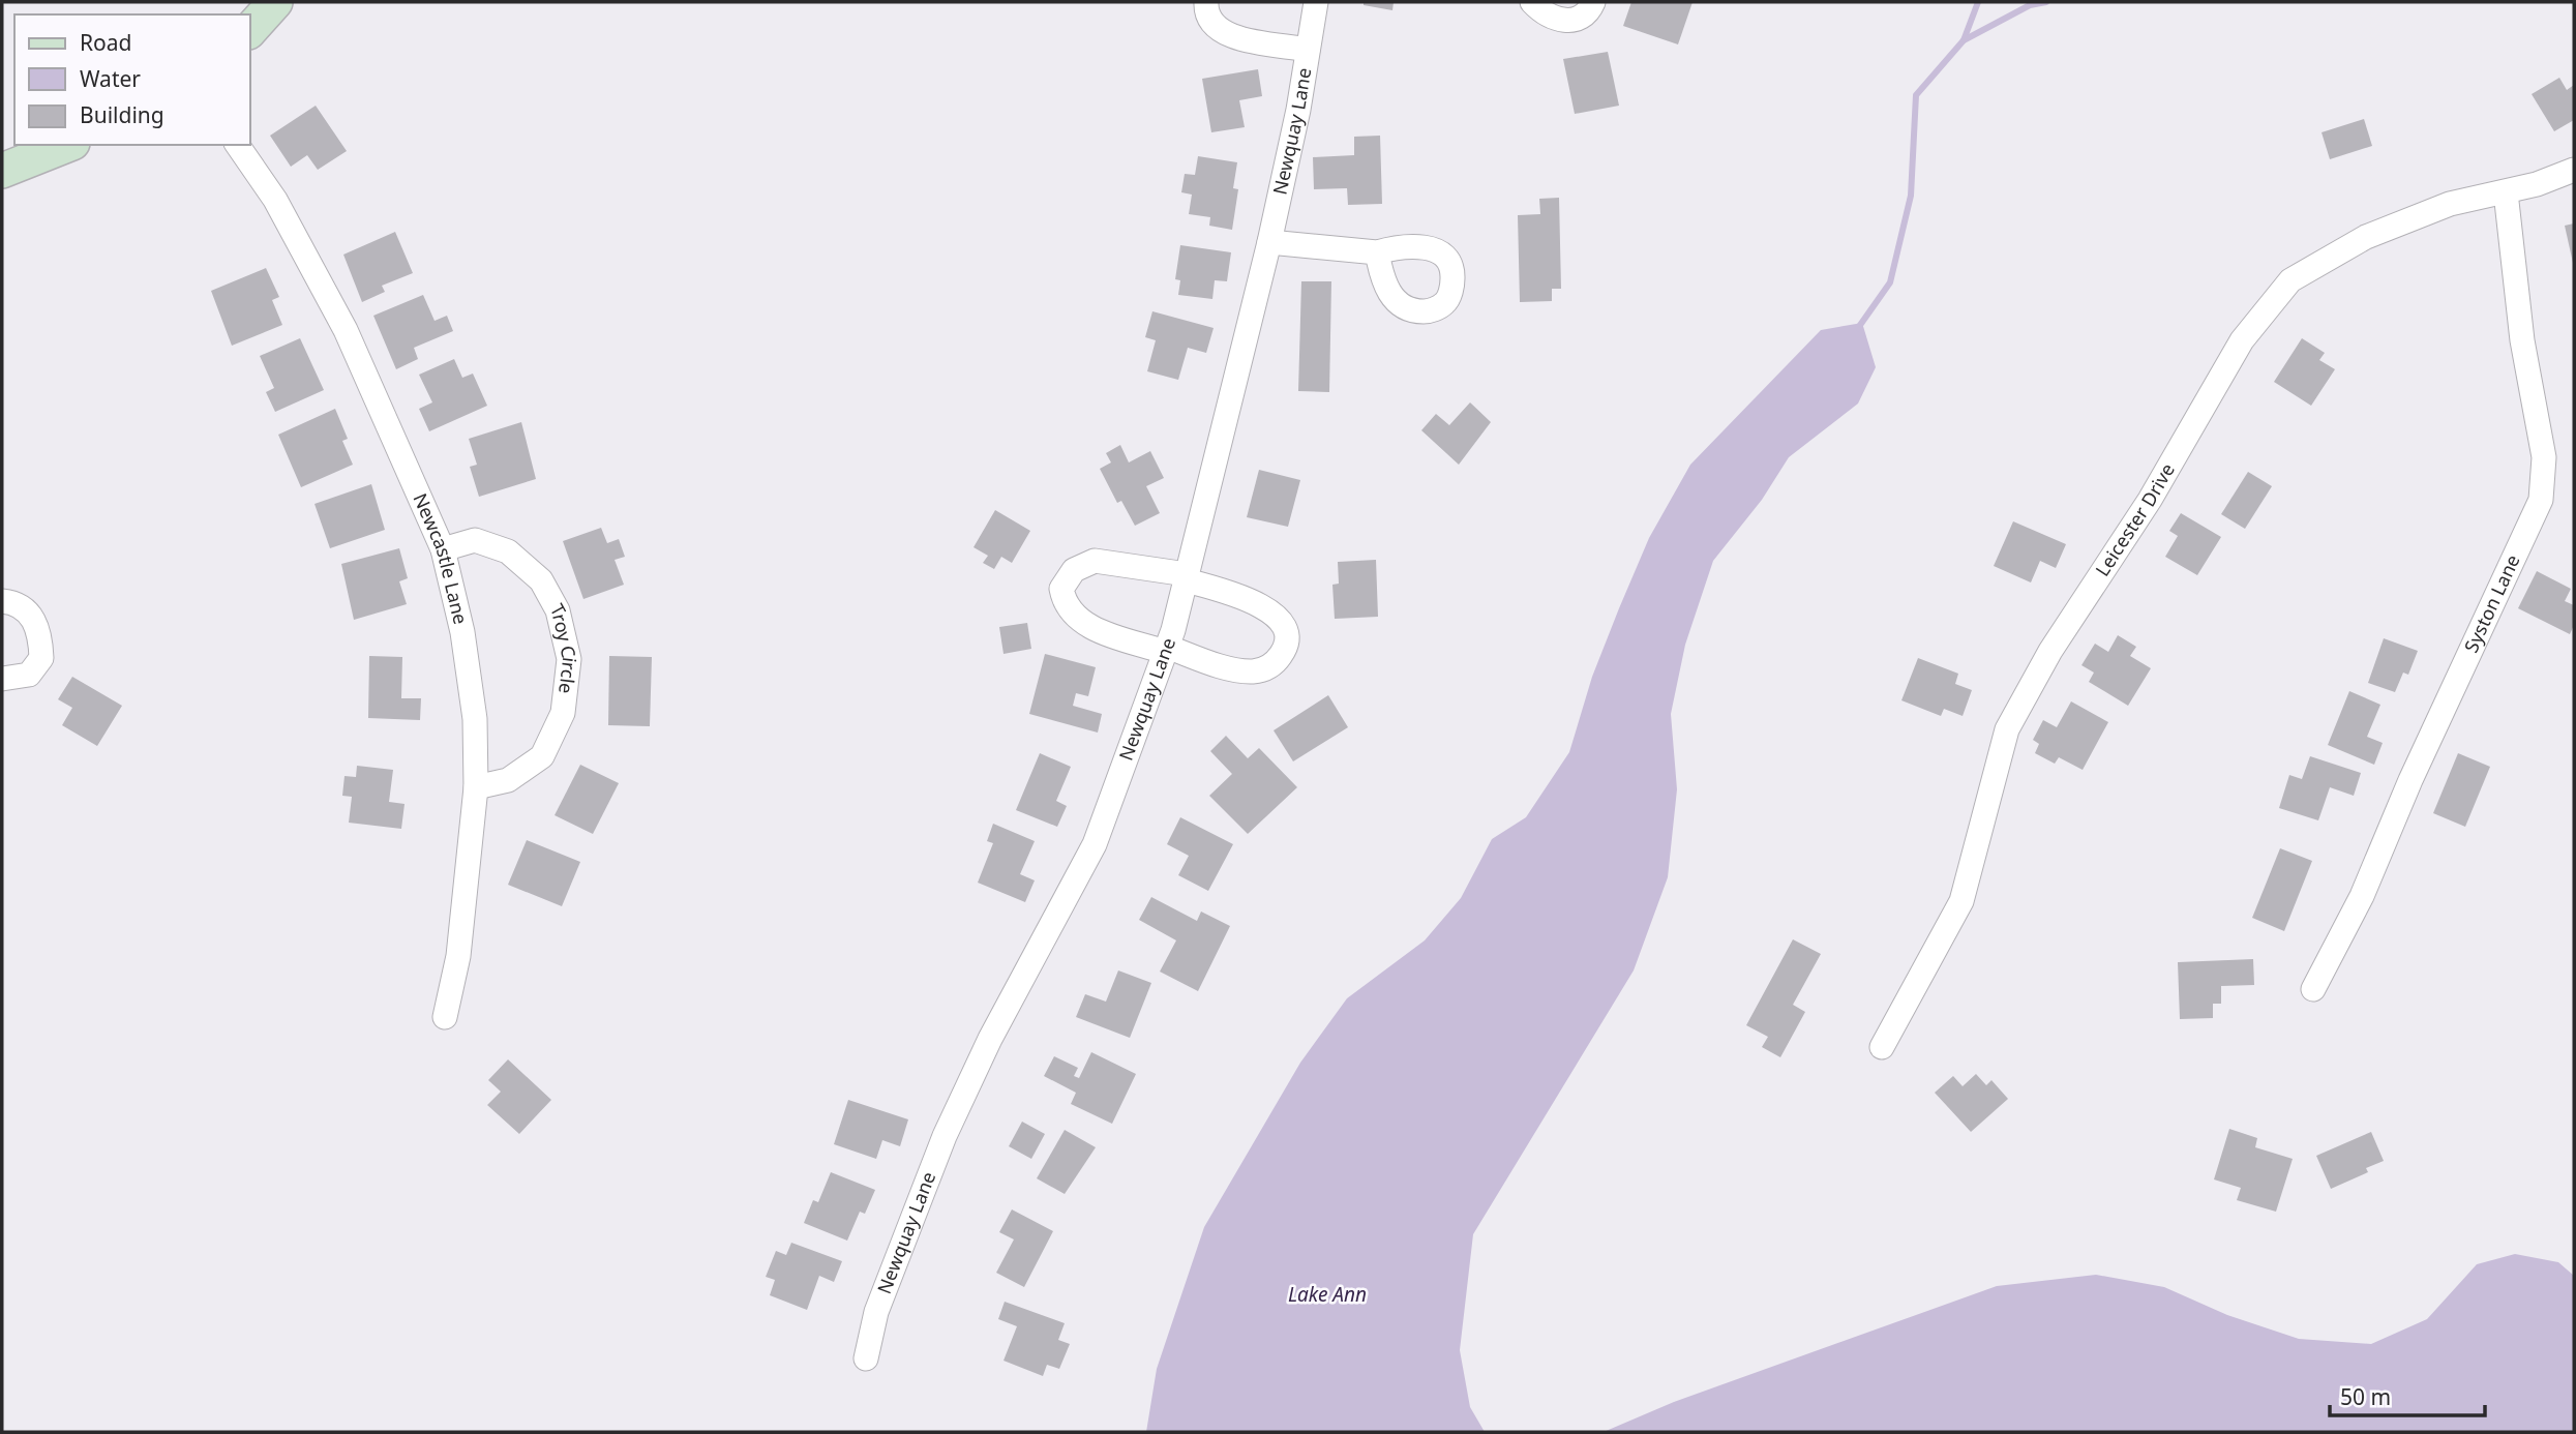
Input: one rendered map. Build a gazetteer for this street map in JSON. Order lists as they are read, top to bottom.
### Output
{
  "streets": {
    "street": [
      "Newquay Lane",
      "Leicester Drive",
      "Newcastle Lane",
      "Syston Lane",
      "Troy Circle"
    ]
  },
  "crossings": [
    ["Leicester Drive", "Syston Lane"],
    ["Newcastle Lane", "Troy Circle"]
  ],
  "water": ["Lake Ann"],
  "legend": ["Road", "Water", "Building"],
  "scale_bar": "50 m"
}
